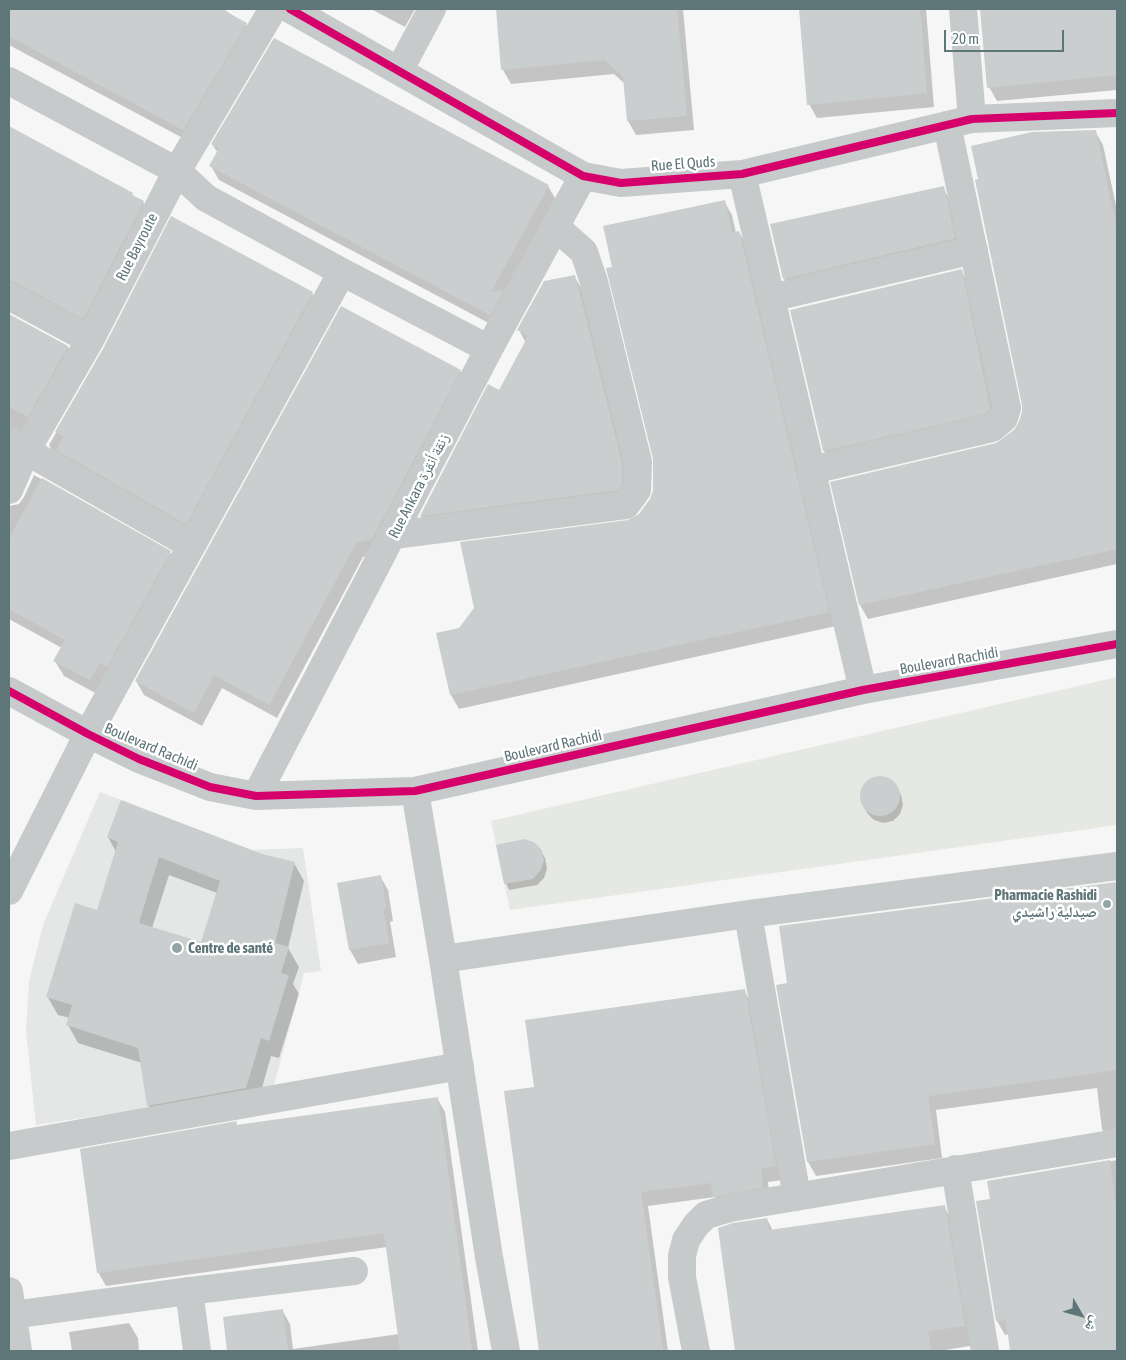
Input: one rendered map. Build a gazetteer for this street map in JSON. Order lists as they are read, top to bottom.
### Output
{
  "streets": {
    "street": [
      "Rue El Quds",
      "Rue Bayroute",
      "Rue Ankara زنقة أنقرة",
      "Boulevard Rachidi"
    ]
  },
  "crossings": [
    ["Rue El Quds", "Rue Ankara زنقة أنقرة"],
    ["Rue Ankara زنقة أنقرة", "Boulevard Rachidi"]
  ],
  "places": ["Pharmacie Rashidi صيدلية راشيدي", "Centre de santé"],
  "scale_bar": "20 m",
  "north": "bottom right"
}
